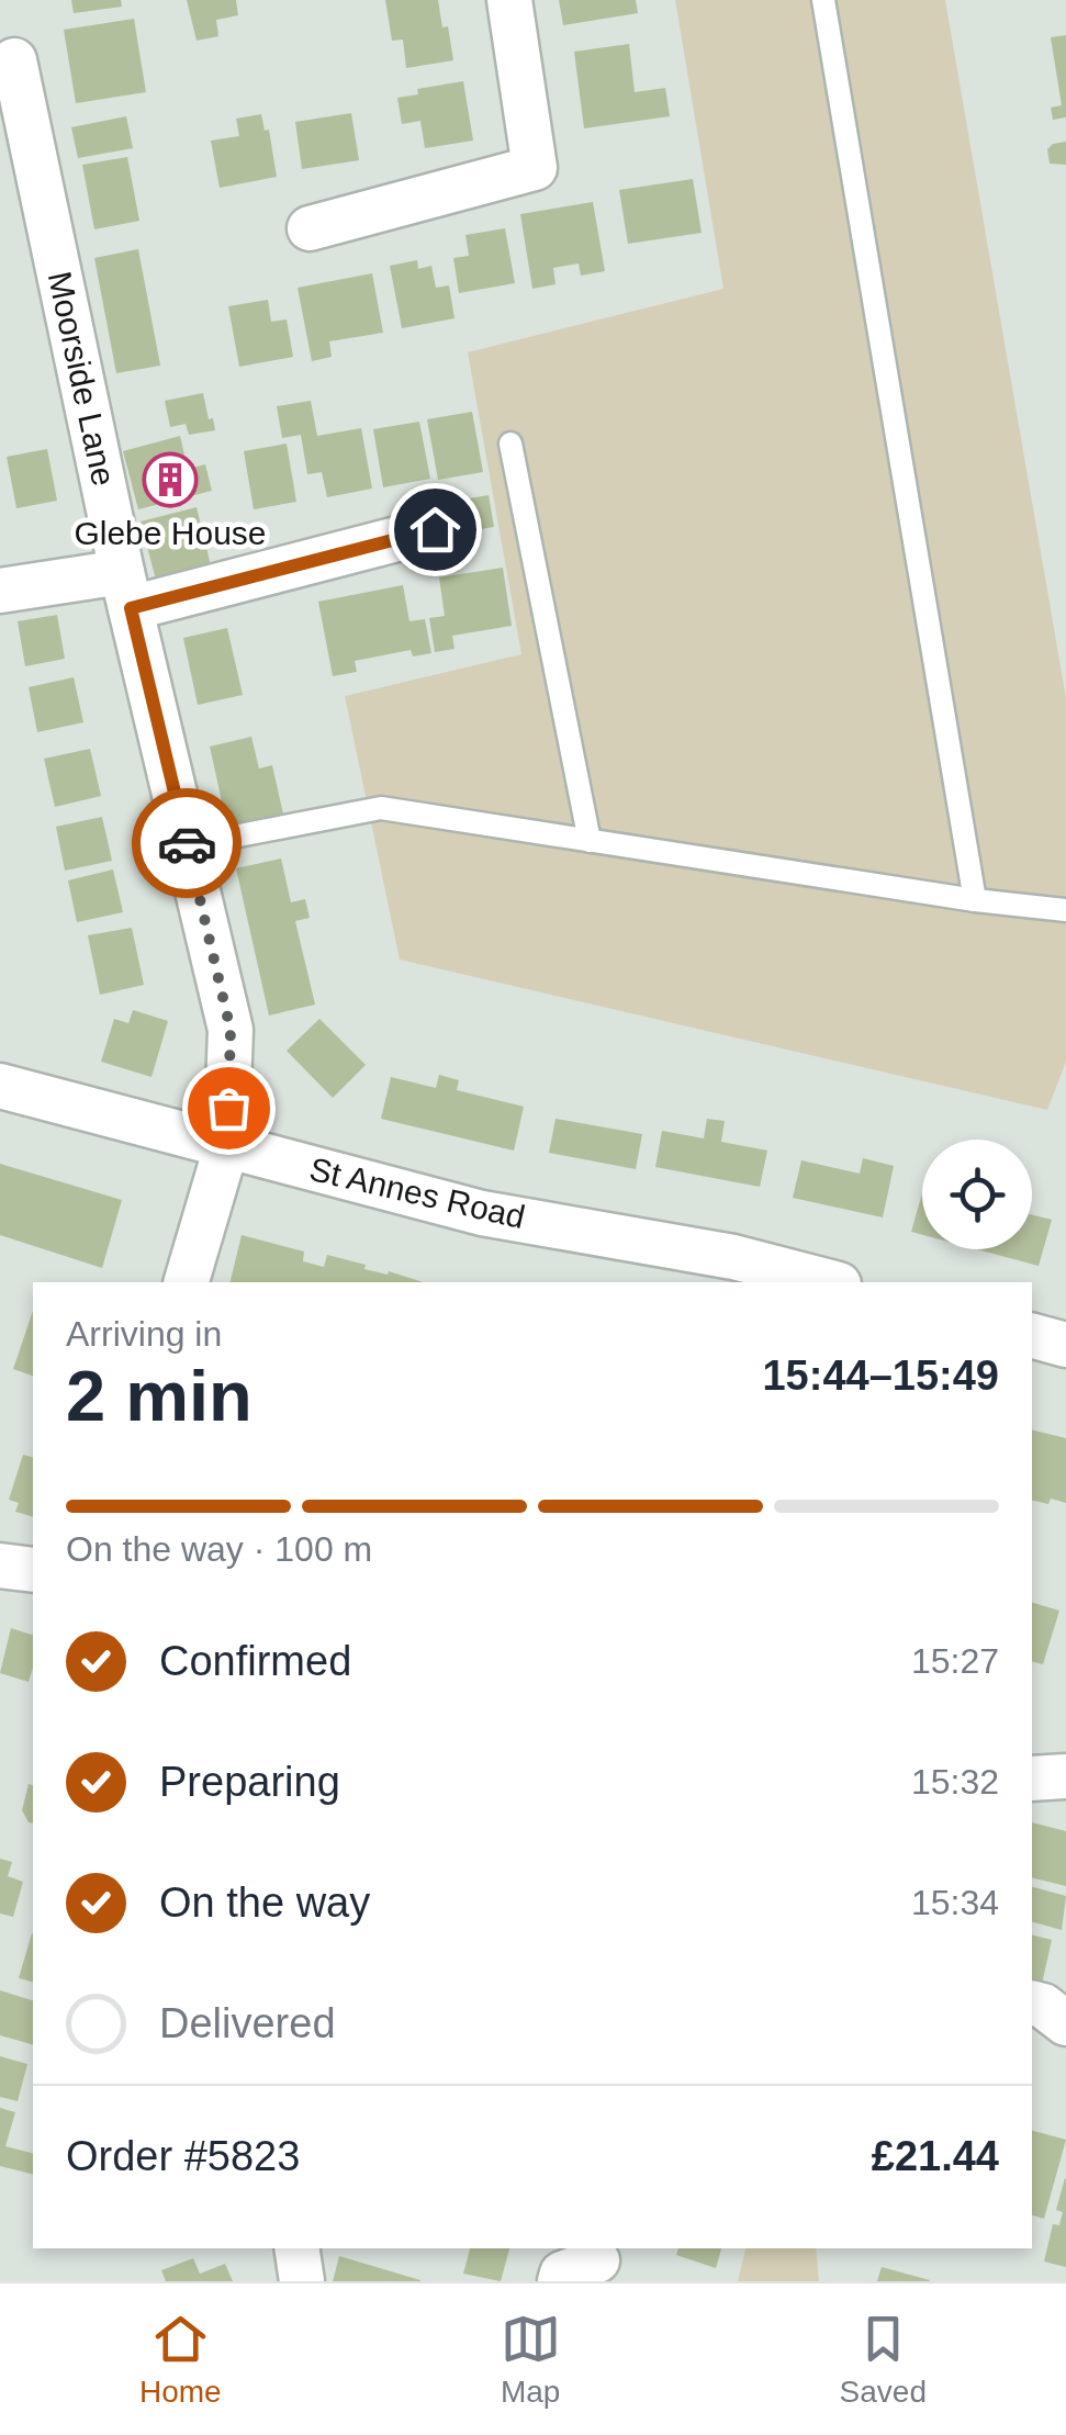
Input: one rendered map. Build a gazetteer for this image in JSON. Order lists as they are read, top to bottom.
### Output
{
  "streets": {
    "street": ["Moorside Lane", "St Annes Road"]
  },
  "crossings": [
    ["Moorside Lane", "St Annes Road"]
  ],
  "places": {
    "building": ["Glebe House"]
  },
  "page": {
    "heading": ["2 min", "Arriving in", "15:44–15:49"],
    "panel": ["Order #5823", "£21.44"],
    "bar": "On the way · 100 m",
    "list": [
      ["Confirmed", "15:27"],
      ["Preparing", "15:32"],
      ["On the way", "15:34"],
      "Delivered"
    ],
    "tabs": ["Home", "Map", "Saved"]
  }
}
